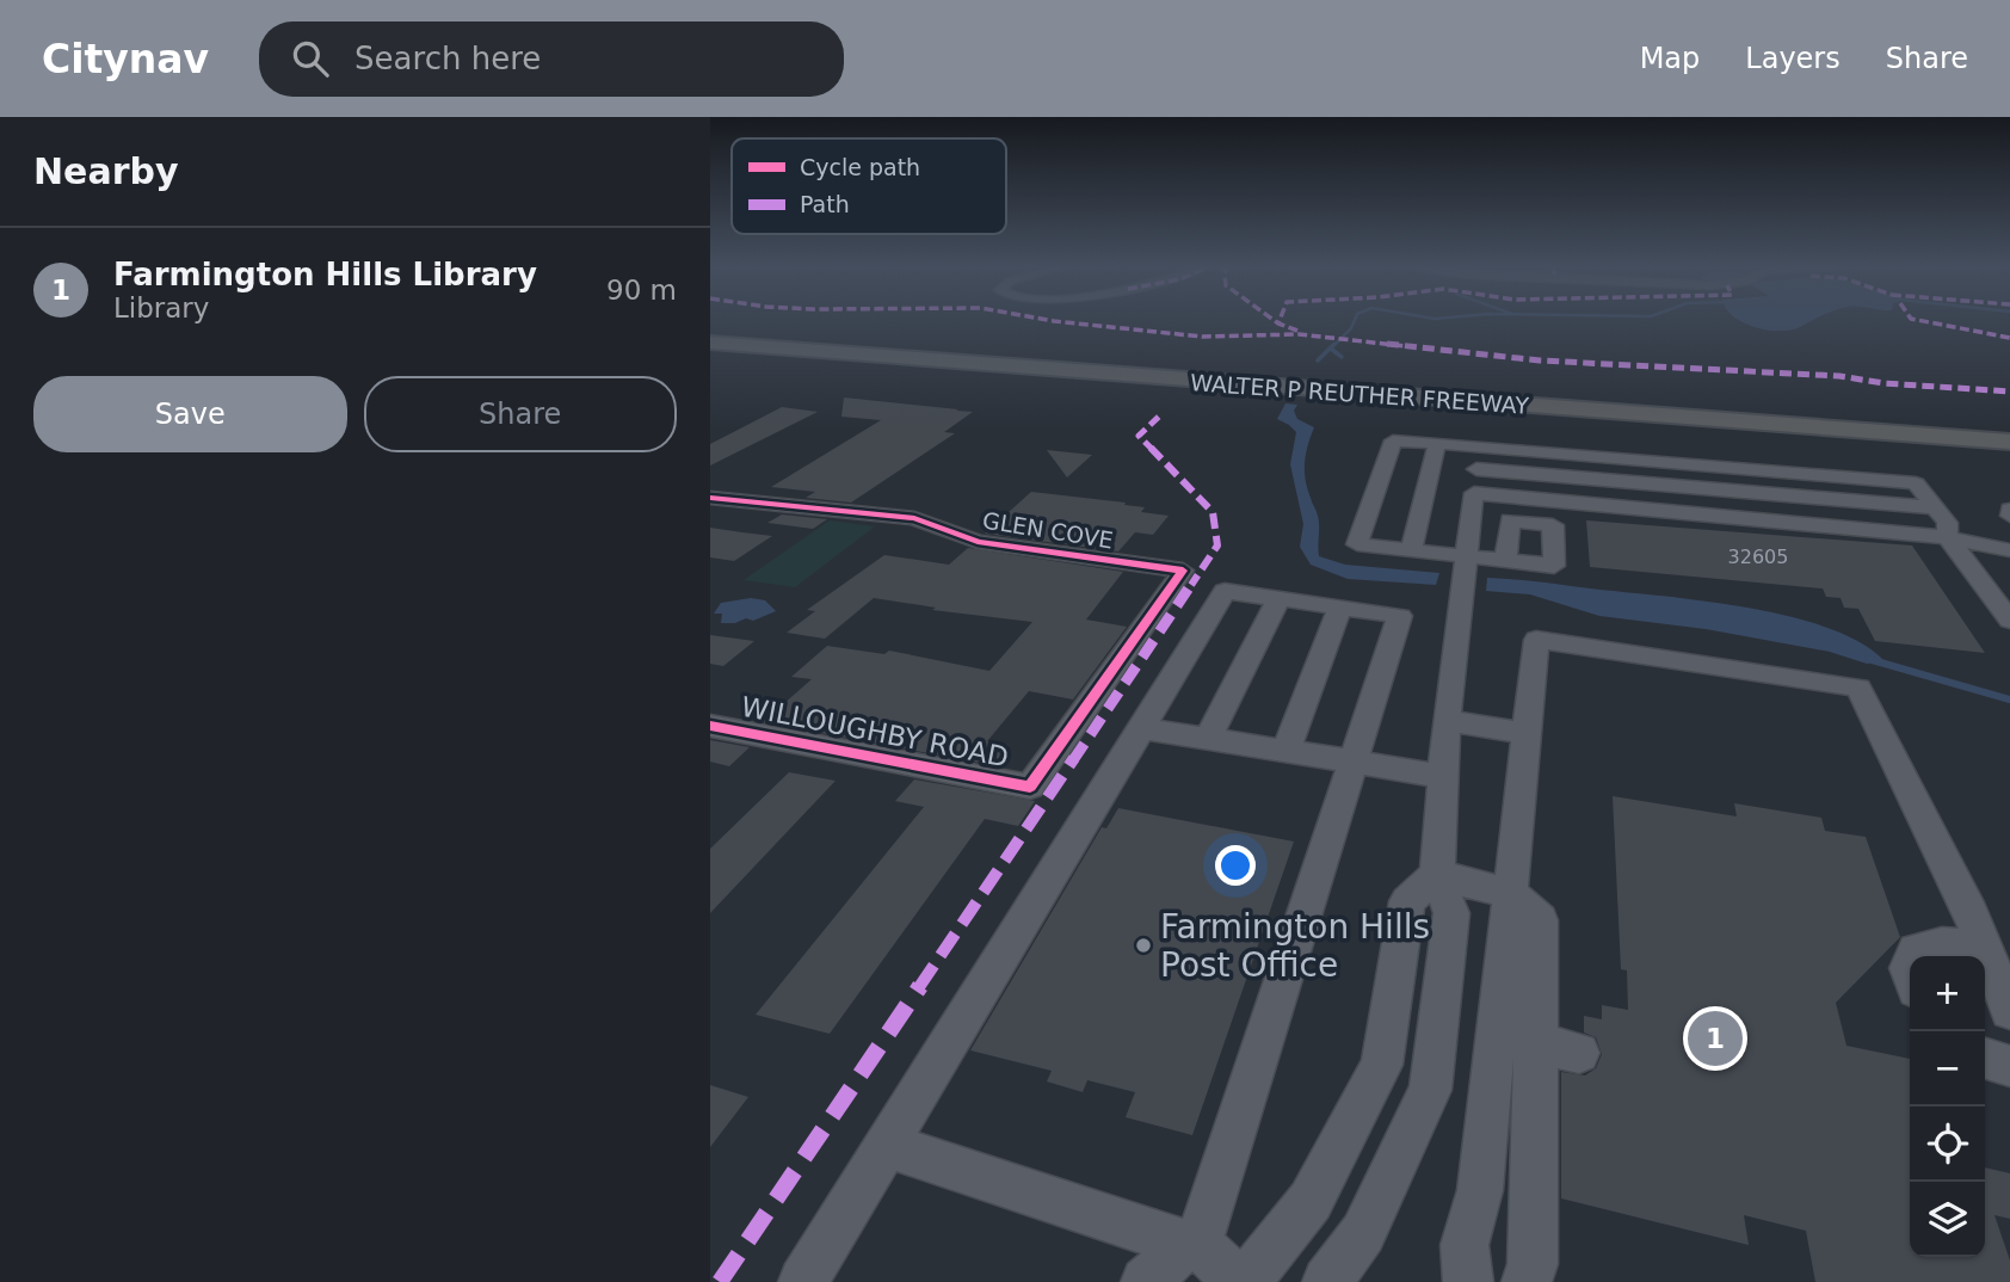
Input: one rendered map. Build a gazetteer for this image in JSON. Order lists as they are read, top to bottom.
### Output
{
  "streets": {
    "highway": ["WALTER P REUTHER FREEWAY"],
    "street": ["GLEN COVE", "WILLOUGHBY ROAD"]
  },
  "crossings": [
    ["GLEN COVE", "WILLOUGHBY ROAD"]
  ],
  "places": ["Farmington Hills Post Office"],
  "house_numbers": ["32605"],
  "legend": ["Cycle path", "Path"],
  "page": {
    "header": "Citynav",
    "search": "Search here",
    "nav": ["Map", "Layers", "Share"],
    "heading": "Nearby",
    "list": [
      {
        "mark": "1",
        "name": "Farmington Hills Library",
        "note": "Library",
        "value": "90 m"
      }
    ],
    "buttons": ["Save", "Share"],
    "map_buttons": ["+", "−"],
    "pins": "1"
  }
}
